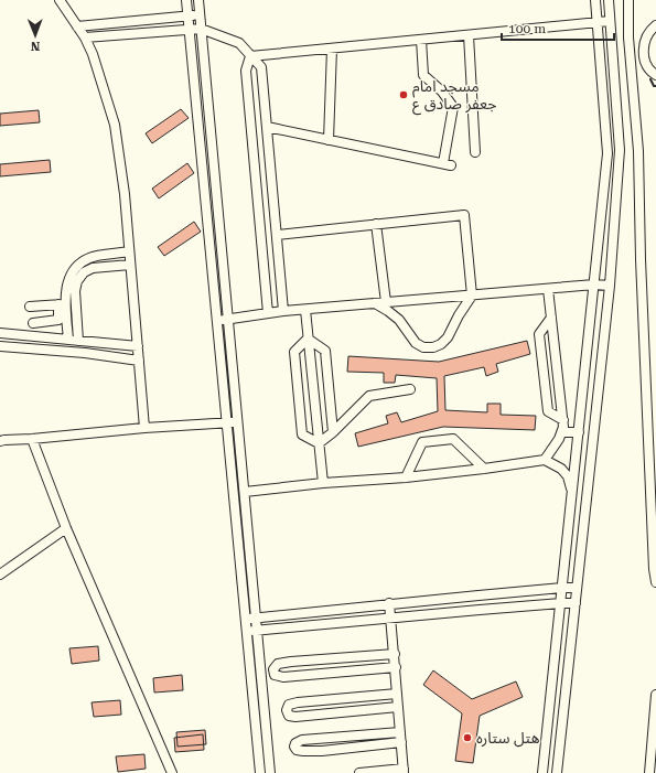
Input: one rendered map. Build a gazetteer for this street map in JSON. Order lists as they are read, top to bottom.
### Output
{
  "places": ["مسجد امام جعفر صادق ع", "هتل ستاره"],
  "scale_bar": "100 m",
  "north": "bottom"
}
